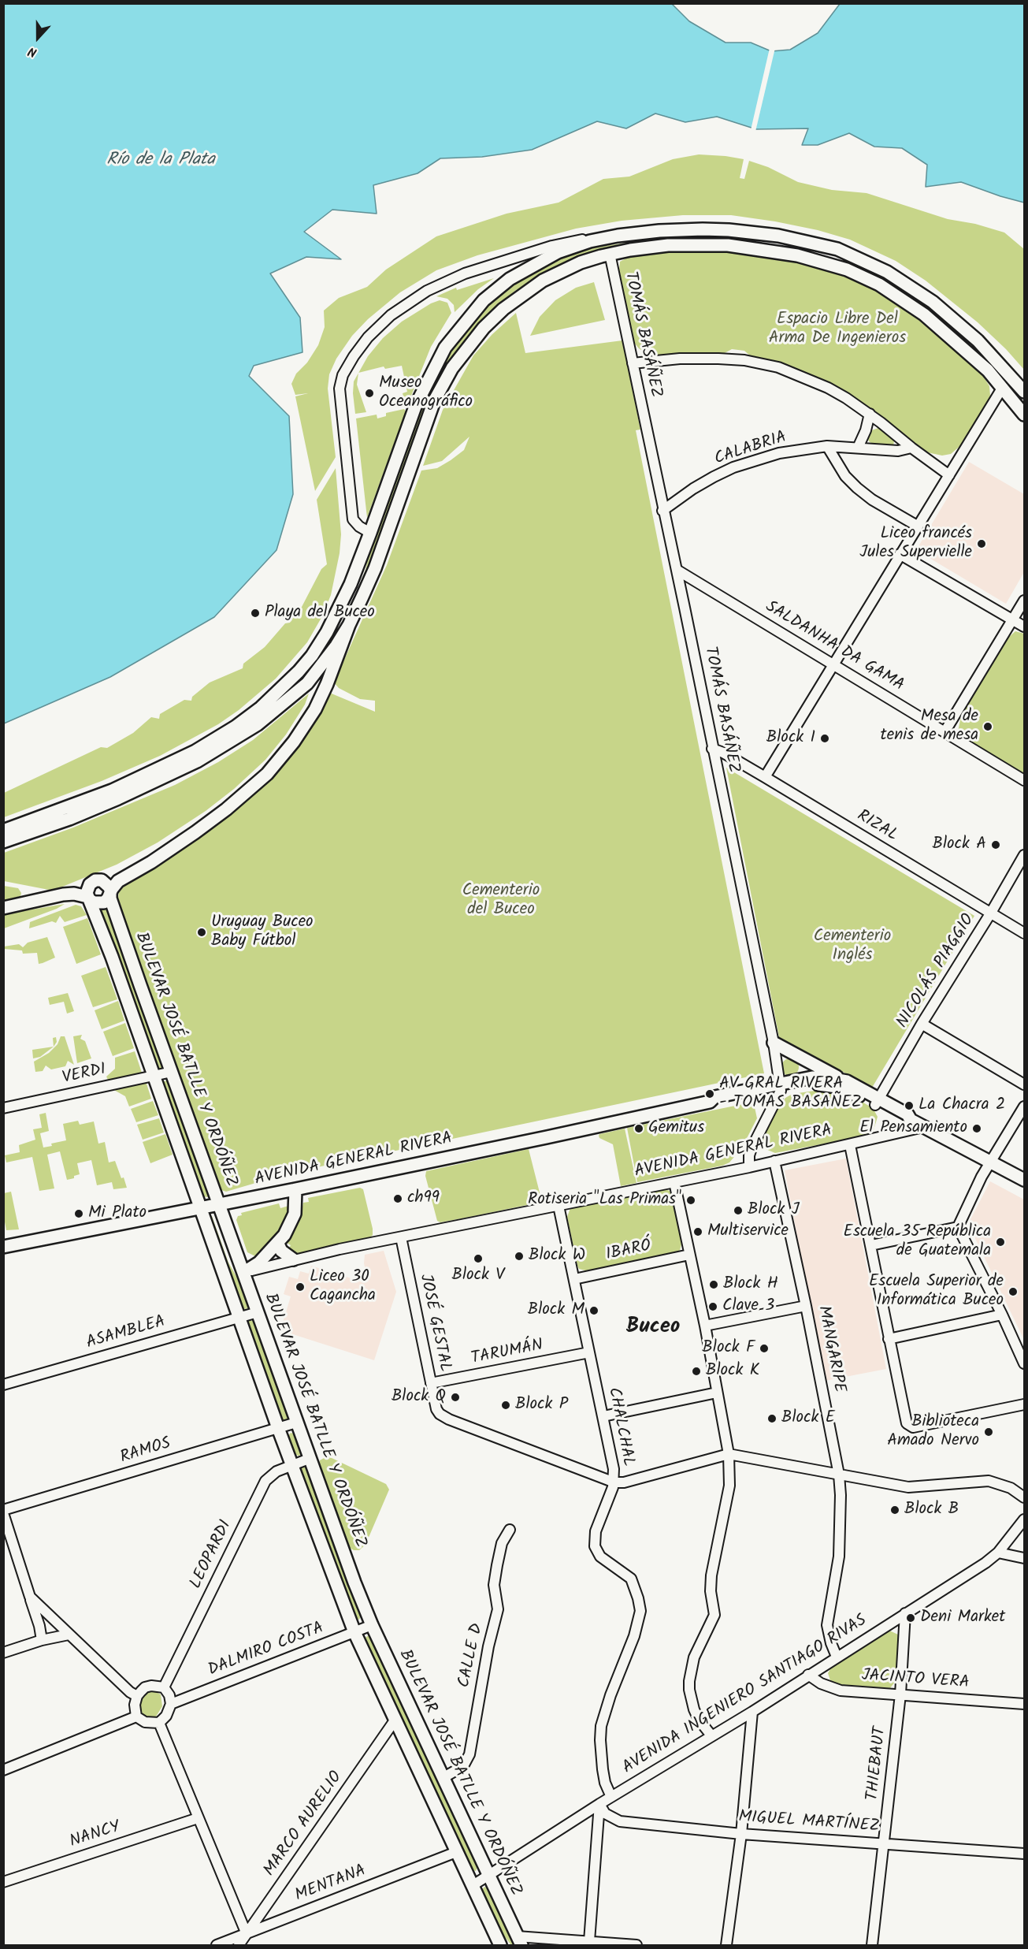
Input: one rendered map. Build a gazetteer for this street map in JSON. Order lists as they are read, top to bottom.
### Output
{
  "streets": {
    "main road": ["BULEVAR JOSÉ BATLLE Y ORDÓÑEZ", "AVENIDA GENERAL RIVERA"],
    "street": [
      "TOMÁS BASÁÑEZ",
      "CALABRIA",
      "SALDANHA DA GAMA",
      "RIZAL",
      "NICOLÁS PIAGGIO",
      "VERDI",
      "IBARÓ",
      "JOSÉ GESTAL",
      "ASAMBLEA",
      "MANGARIPE",
      "TARUMÁN",
      "CHALCHAL",
      "RAMOS",
      "LEOPARDI",
      "DALMIRO COSTA",
      "CALLE D",
      "JACINTO VERA",
      "AVENIDA INGENIERO SANTIAGO RIVAS",
      "THIEBAUT",
      "MIGUEL MARTÍNEZ",
      "MARCO AURELIO",
      "NANCY",
      "MENTANA"
    ]
  },
  "crossings": [
    ["TOMÁS BASÁÑEZ", "CALABRIA"],
    ["TOMÁS BASÁÑEZ", "SALDANHA DA GAMA"],
    ["TOMÁS BASÁÑEZ", "RIZAL"],
    ["TOMÁS BASÁÑEZ", "AVENIDA GENERAL RIVERA"],
    ["RIZAL", "NICOLÁS PIAGGIO"],
    ["NICOLÁS PIAGGIO", "AVENIDA GENERAL RIVERA"],
    ["BULEVAR JOSÉ BATLLE Y ORDÓÑEZ", "VERDI"],
    ["BULEVAR JOSÉ BATLLE Y ORDÓÑEZ", "AVENIDA GENERAL RIVERA"],
    ["BULEVAR JOSÉ BATLLE Y ORDÓÑEZ", "ASAMBLEA"],
    ["BULEVAR JOSÉ BATLLE Y ORDÓÑEZ", "RAMOS"],
    ["BULEVAR JOSÉ BATLLE Y ORDÓÑEZ", "LEOPARDI"],
    ["BULEVAR JOSÉ BATLLE Y ORDÓÑEZ", "DALMIRO COSTA"],
    ["BULEVAR JOSÉ BATLLE Y ORDÓÑEZ", "CALLE D"],
    ["BULEVAR JOSÉ BATLLE Y ORDÓÑEZ", "AVENIDA INGENIERO SANTIAGO RIVAS"],
    ["BULEVAR JOSÉ BATLLE Y ORDÓÑEZ", "MARCO AURELIO"],
    ["BULEVAR JOSÉ BATLLE Y ORDÓÑEZ", "MENTANA"],
    ["AVENIDA GENERAL RIVERA", "JOSÉ GESTAL"],
    ["AVENIDA GENERAL RIVERA", "MANGARIPE"],
    ["AVENIDA GENERAL RIVERA", "CHALCHAL"],
    ["IBARÓ", "CHALCHAL"],
    ["JOSÉ GESTAL", "TARUMÁN"],
    ["JOSÉ GESTAL", "CHALCHAL"],
    ["MANGARIPE", "AVENIDA INGENIERO SANTIAGO RIVAS"],
    ["TARUMÁN", "CHALCHAL"],
    ["CHALCHAL", "AVENIDA INGENIERO SANTIAGO RIVAS"],
    ["LEOPARDI", "DALMIRO COSTA"],
    ["JACINTO VERA", "AVENIDA INGENIERO SANTIAGO RIVAS"],
    ["JACINTO VERA", "THIEBAUT"],
    ["AVENIDA INGENIERO SANTIAGO RIVAS", "THIEBAUT"],
    ["AVENIDA INGENIERO SANTIAGO RIVAS", "MIGUEL MARTÍNEZ"],
    ["THIEBAUT", "MIGUEL MARTÍNEZ"],
    ["MARCO AURELIO", "MENTANA"]
  ],
  "districts": ["Buceo"],
  "water": ["Río de la Plata"],
  "parks": ["Espacio Libre Del Arma De Ingenieros", "Cementerio del Buceo", "Cementerio Inglés"],
  "places": [
    "Museo Oceanográfico",
    "Liceo francés Jules Supervielle",
    "Playa del Buceo",
    "Mesa de tenis de mesa",
    "Block I",
    "Block A",
    "Uruguay Buceo Baby Fútbol",
    "AV GRAL RIVERA - TOMAS BASAÑEZ",
    "La Chacra 2",
    "Gemitus",
    "El Pensamiento",
    "ch99",
    "Rotiseria \"Las Primas\"",
    "Block J",
    "Mi Plato",
    "Multiservice",
    "Escuela 35 República de Guatemala",
    "Block W",
    "Block V",
    "Block H",
    "Liceo 30 Cagancha",
    "Escuela Superior de Informática Buceo",
    "Clave 3",
    "Block M",
    "Block F",
    "Block K",
    "Block Q",
    "Block P",
    "Block E",
    "Biblioteca Amado Nervo",
    "Block B",
    "Deni Market"
  ],
  "north": "bottom"
}
